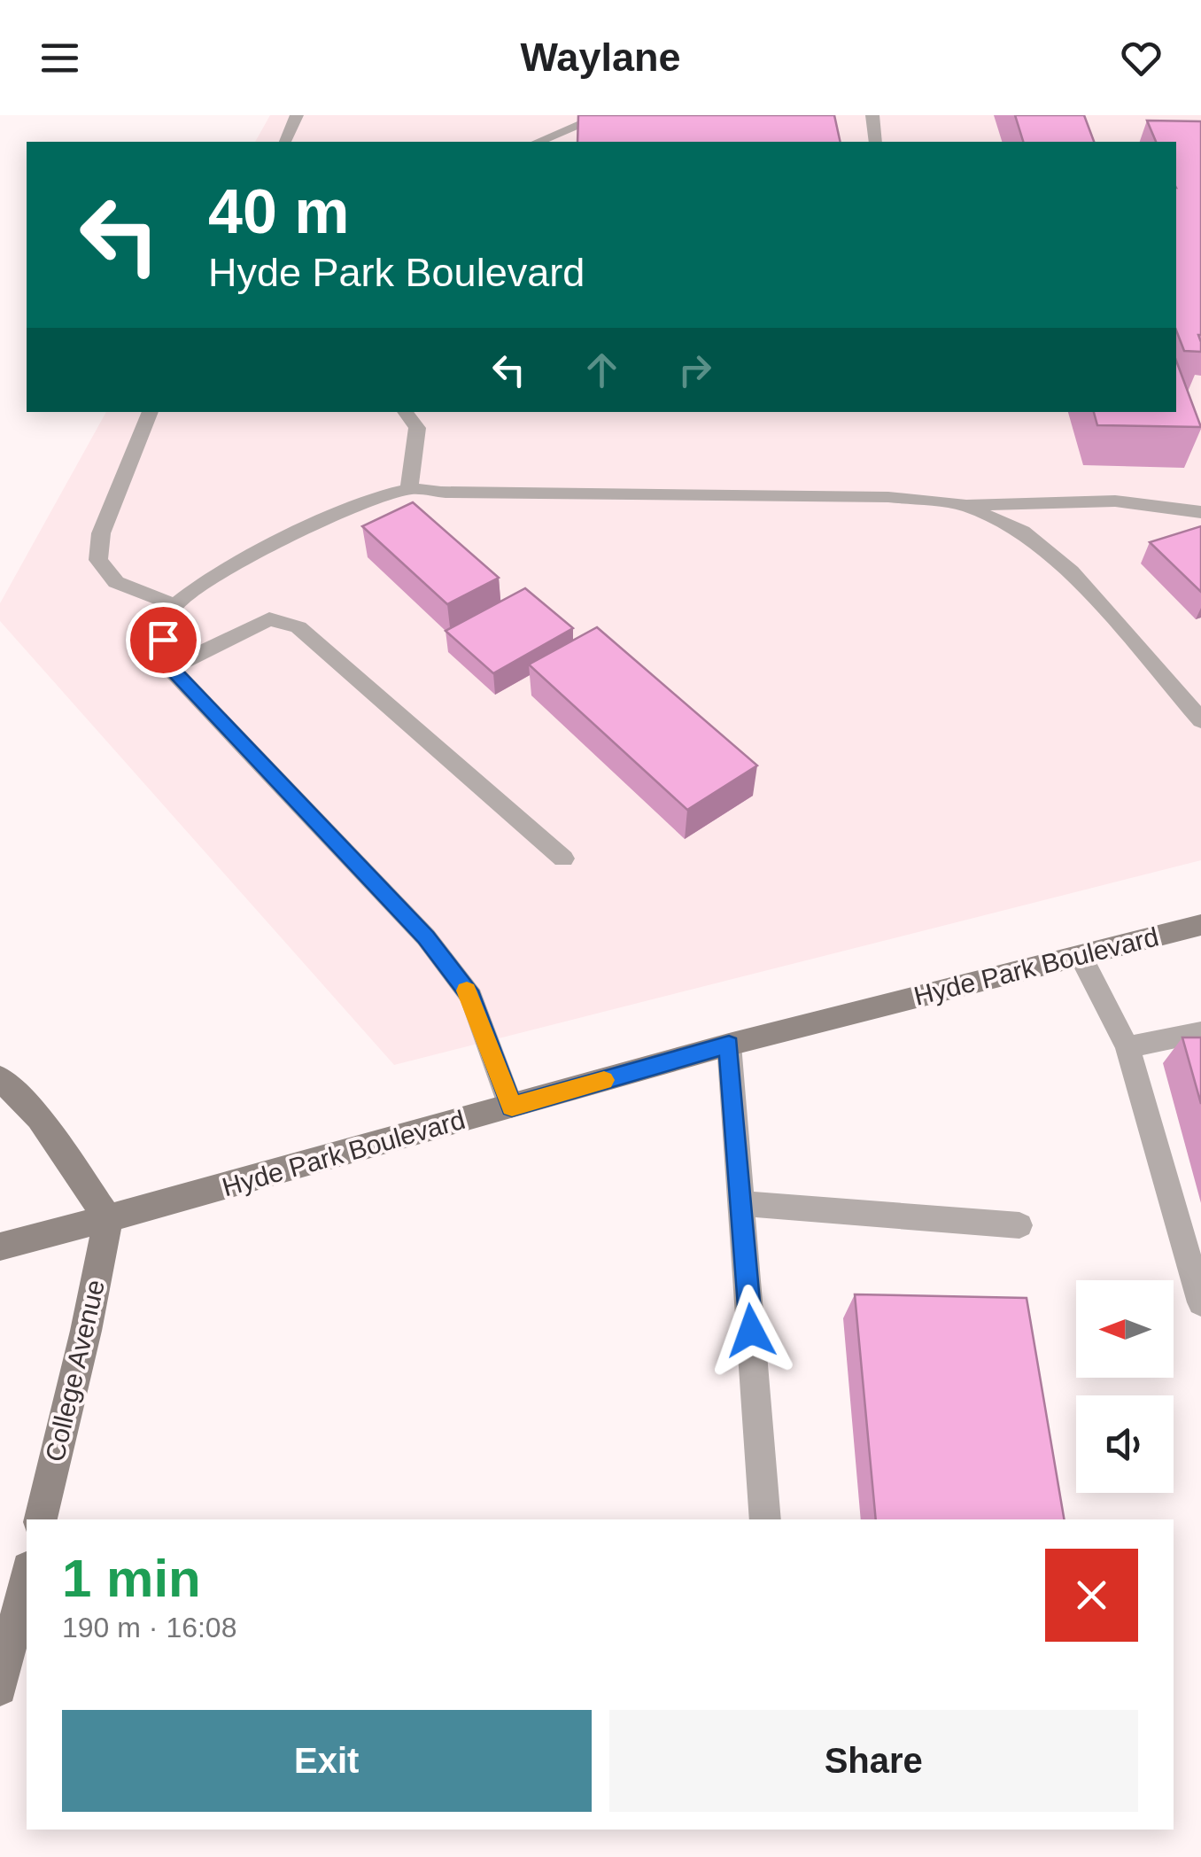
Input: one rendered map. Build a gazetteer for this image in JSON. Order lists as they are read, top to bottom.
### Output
{
  "streets": {
    "main road": ["Hyde Park Boulevard", "College Avenue"]
  },
  "crossings": [
    ["Hyde Park Boulevard", "College Avenue"]
  ],
  "north": "left",
  "page": {
    "header": "Waylane",
    "turn": ["40 m", "Hyde Park Boulevard"],
    "heading": ["1 min", "190 m · 16:08"],
    "buttons": ["Exit", "Share"]
  }
}
